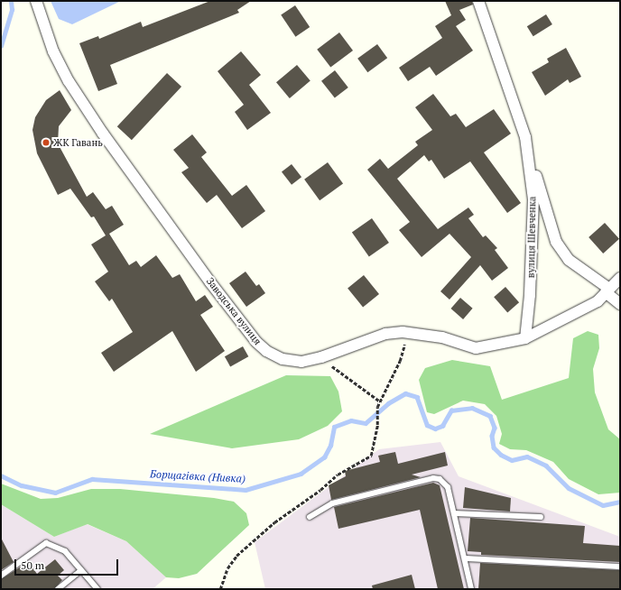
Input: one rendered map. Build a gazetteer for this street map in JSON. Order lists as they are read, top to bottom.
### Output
{
  "streets": {
    "street": ["вулиця Шевченка", "Заводська вулиця"]
  },
  "crossings": [
    ["вулиця Шевченка", "Заводська вулиця"]
  ],
  "water": ["Борщагівка (Нивка)"],
  "places": ["ЖК Гавань"],
  "scale_bar": "50 m"
}
